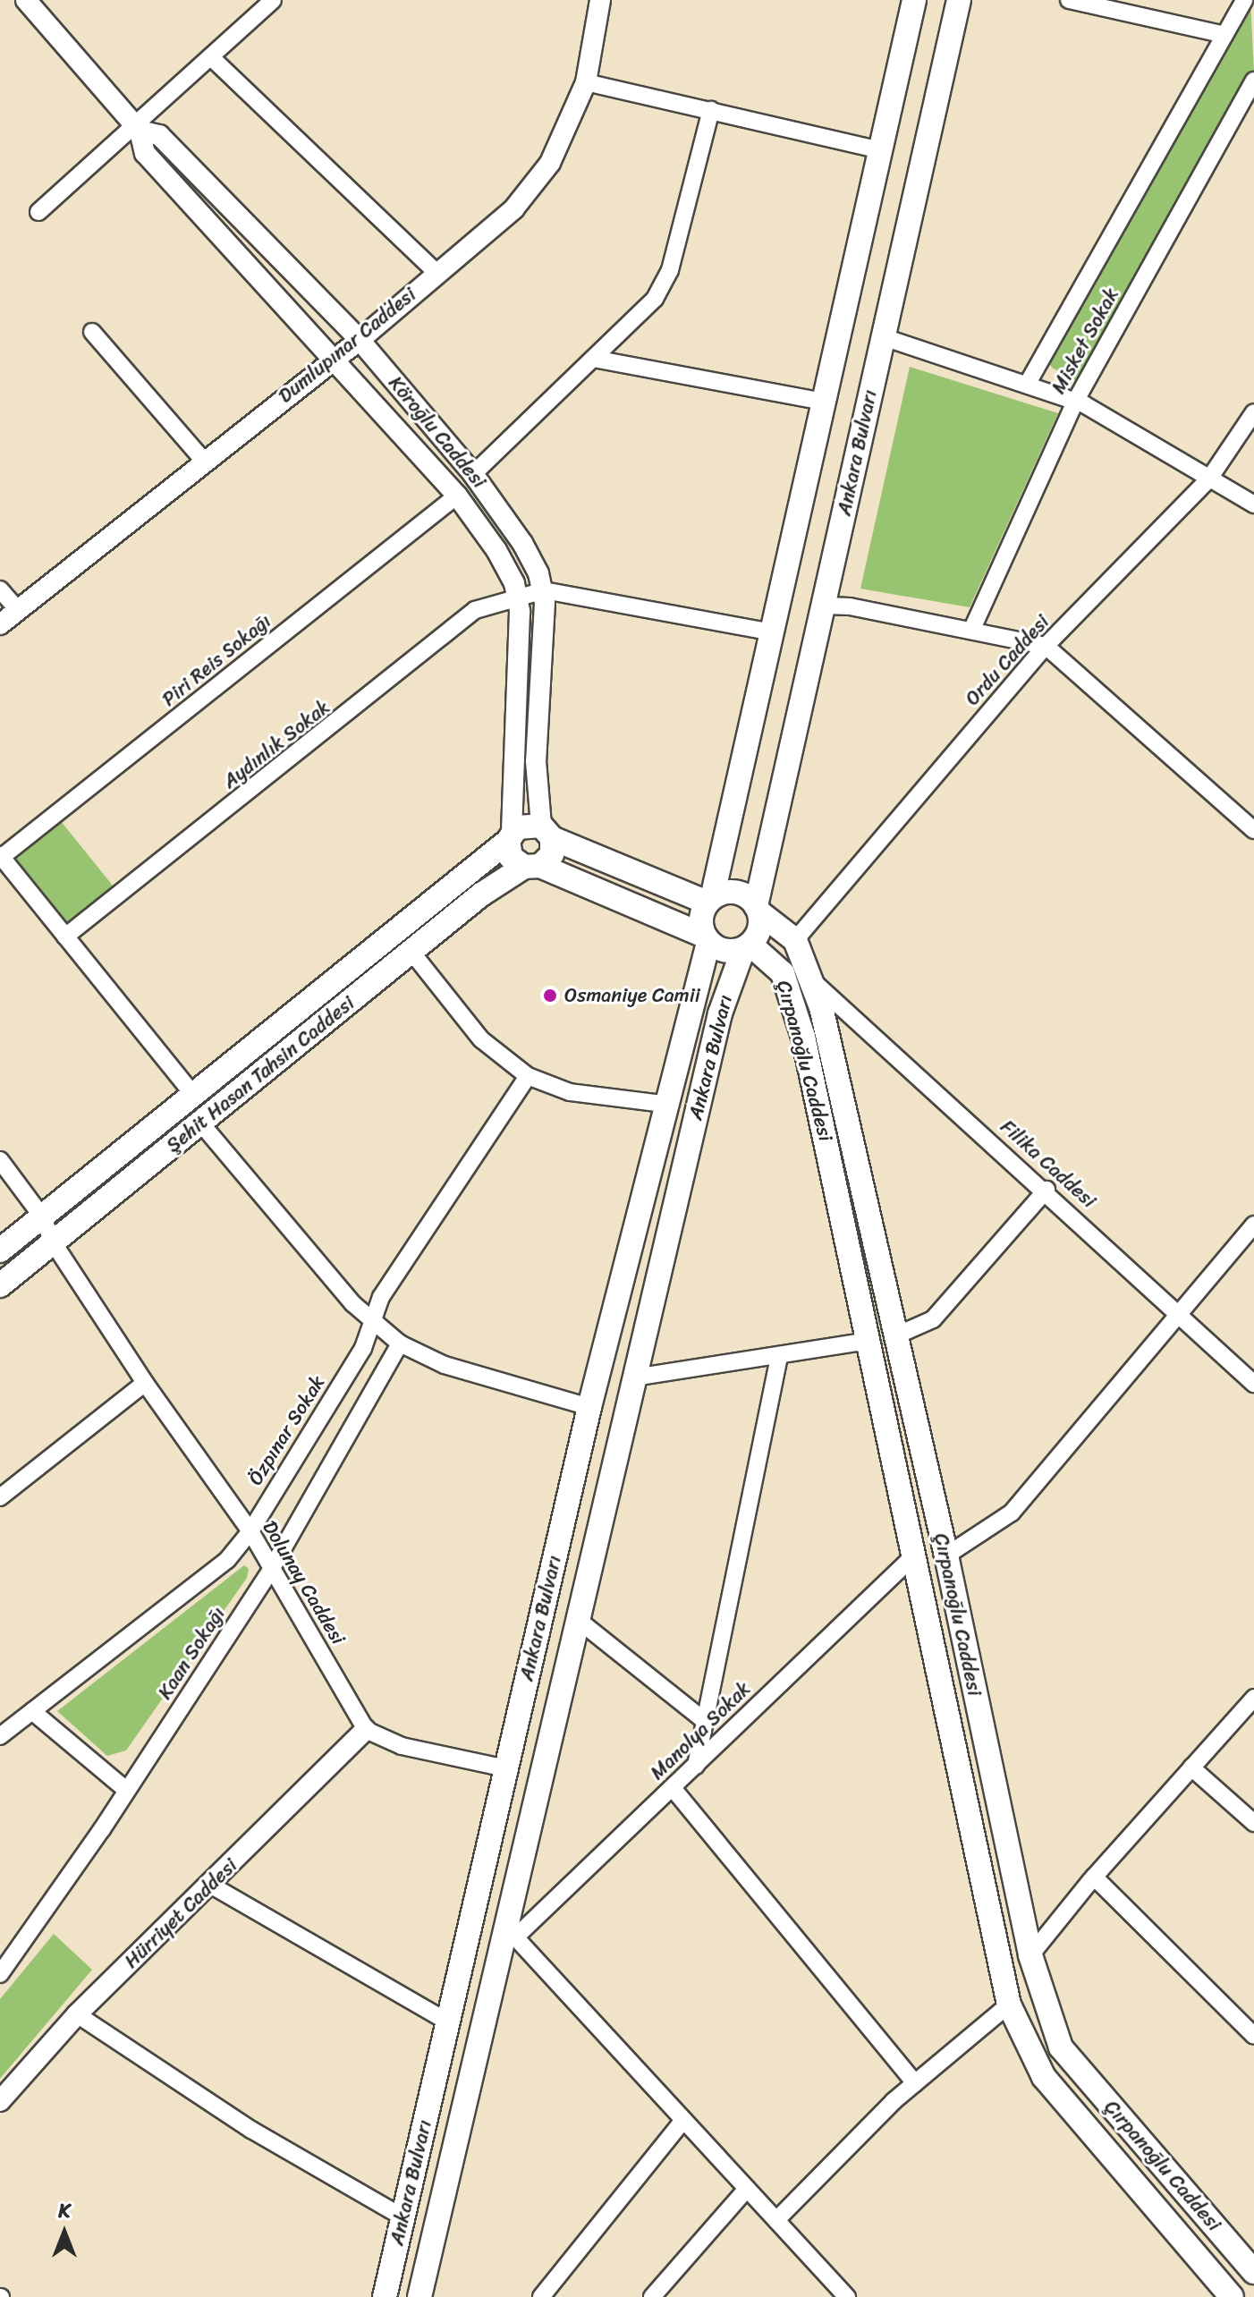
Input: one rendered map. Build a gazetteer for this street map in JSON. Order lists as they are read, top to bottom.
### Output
{
  "streets": {
    "main road": ["Ankara Bulvarı", "Çırpanoğlu Caddesi", "Şehit Hasan Tahsin Caddesi"],
    "street": [
      "Misket Sokak",
      "Dumlupınar Caddesi",
      "Köroğlu Caddesi",
      "Piri Reis Sokağı",
      "Ordu Caddesi",
      "Aydınlık Sokak",
      "Filika Caddesi",
      "Özpınar Sokak",
      "Dolunay Caddesi",
      "Kaan Sokağı",
      "Manolya Sokak",
      "Hürriyet Caddesi"
    ]
  },
  "crossings": [
    ["Dumlupınar Caddesi", "Köroğlu Caddesi"],
    ["Köroğlu Caddesi", "Piri Reis Sokağı"],
    ["Köroğlu Caddesi", "Aydınlık Sokak"],
    ["Köroğlu Caddesi", "Şehit Hasan Tahsin Caddesi"],
    ["Ankara Bulvarı", "Çırpanoğlu Caddesi"],
    ["Ankara Bulvarı", "Manolya Sokak"],
    ["Ordu Caddesi", "Çırpanoğlu Caddesi"],
    ["Çırpanoğlu Caddesi", "Filika Caddesi"],
    ["Çırpanoğlu Caddesi", "Manolya Sokak"],
    ["Şehit Hasan Tahsin Caddesi", "Dolunay Caddesi"],
    ["Özpınar Sokak", "Dolunay Caddesi"],
    ["Dolunay Caddesi", "Kaan Sokağı"],
    ["Dolunay Caddesi", "Hürriyet Caddesi"]
  ],
  "places": ["Osmaniye Camii"],
  "north": "top"
}
